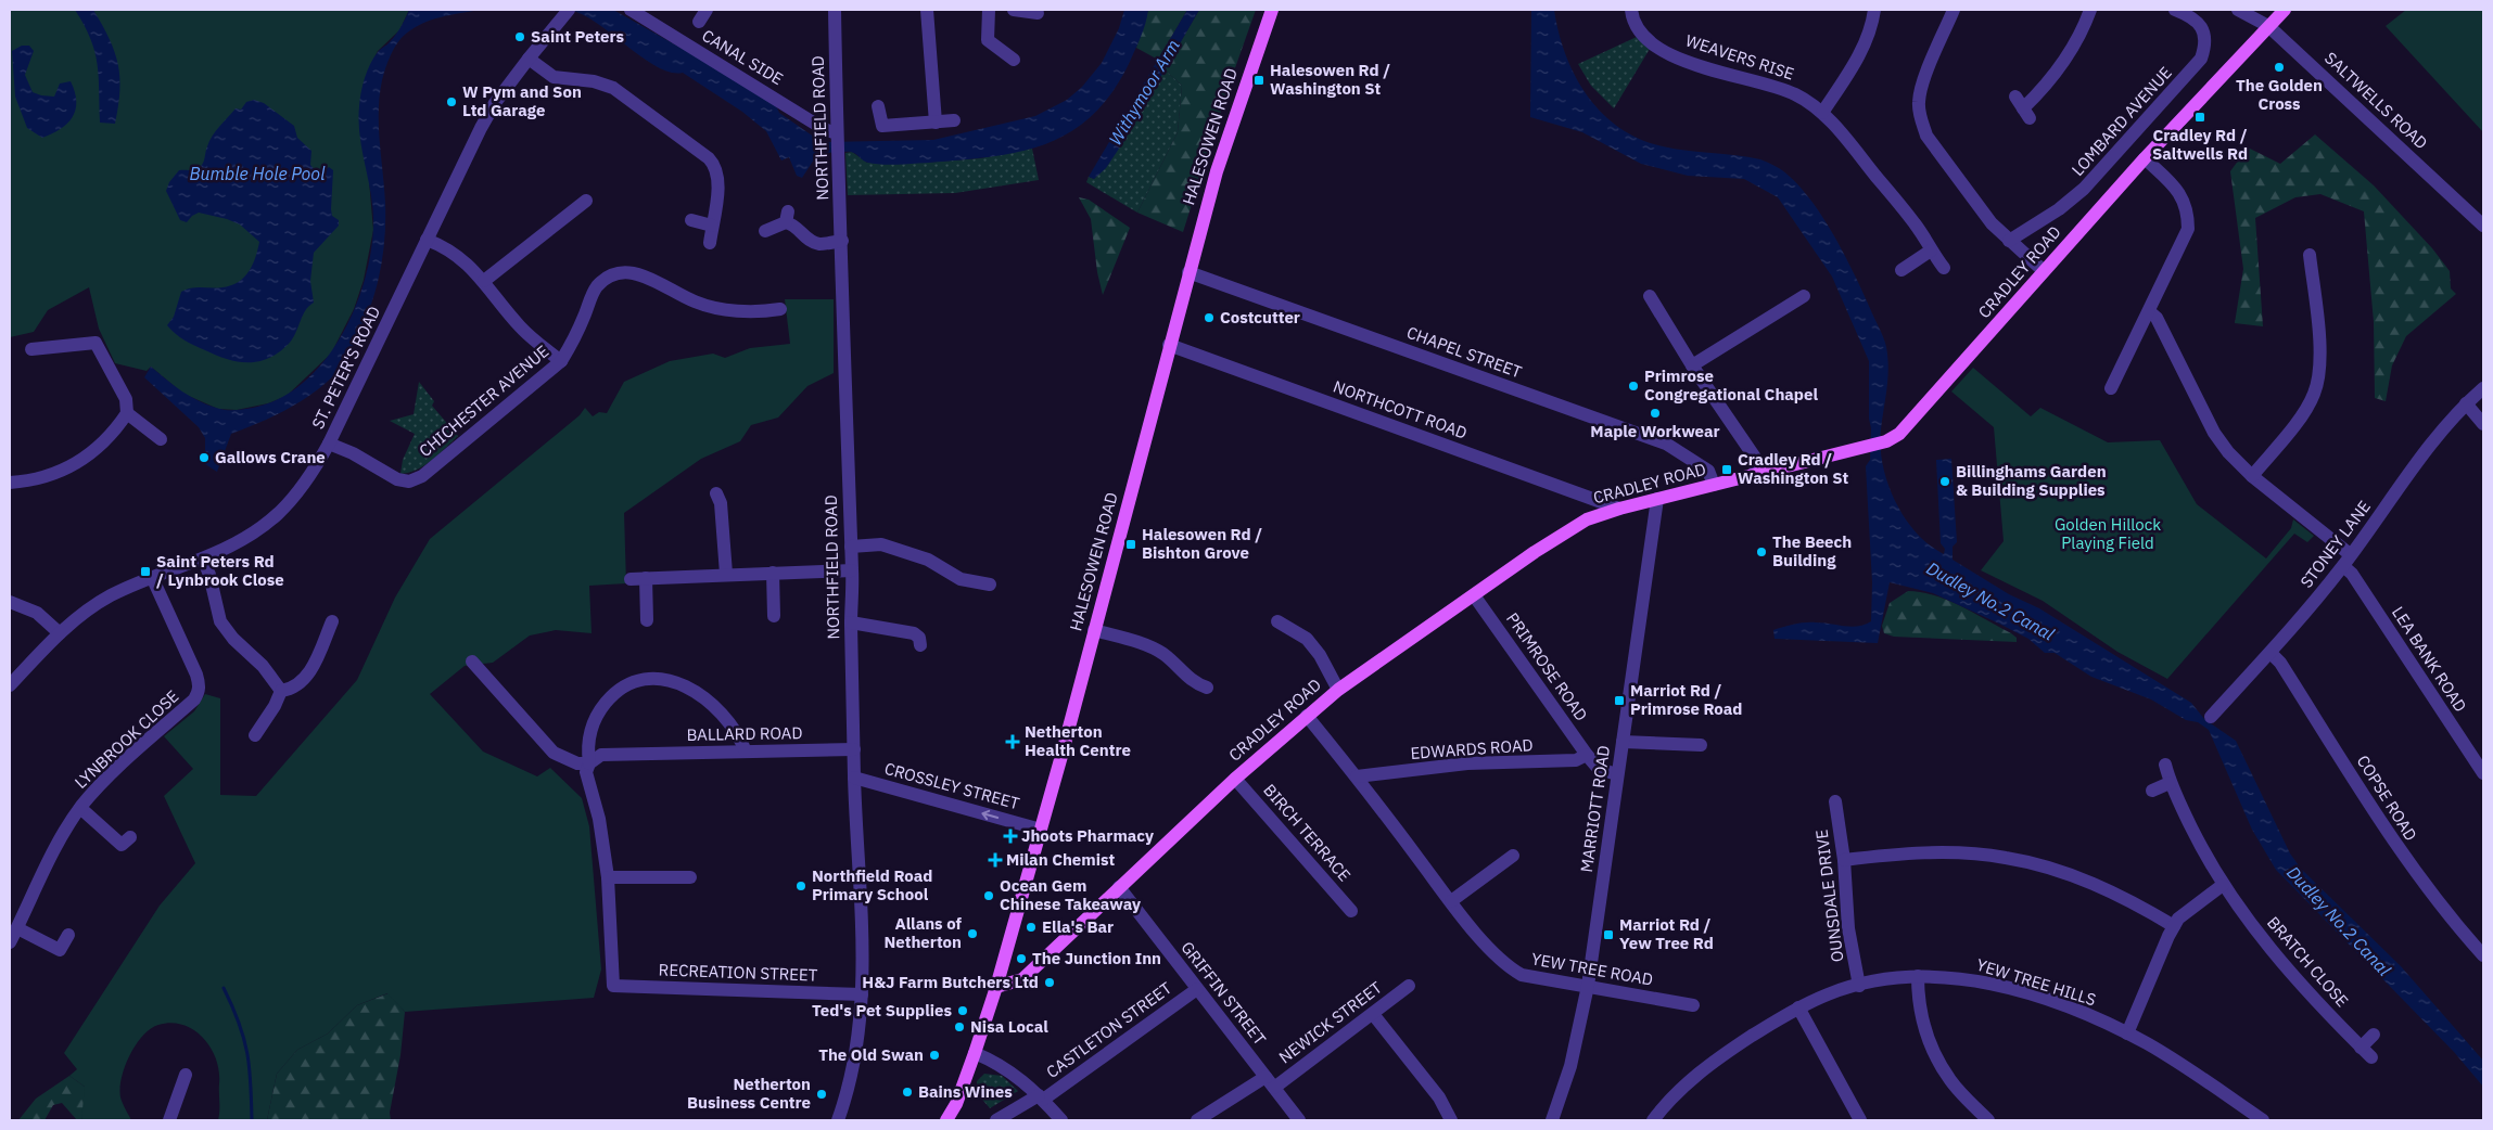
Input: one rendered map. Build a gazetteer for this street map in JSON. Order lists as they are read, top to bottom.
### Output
{
  "streets": {
    "main road": ["HALESOWEN ROAD", "CRADLEY ROAD"],
    "street": [
      "CANAL SIDE",
      "WEAVERS RISE",
      "SALTWELLS ROAD",
      "LOMBARD AVENUE",
      "NORTHFIELD ROAD",
      "CHAPEL STREET",
      "ST. PETER'S ROAD",
      "CHICHESTER AVENUE",
      "NORTHCOTT ROAD",
      "STONEY LANE",
      "LEA BANK ROAD",
      "PRIMROSE ROAD",
      "BALLARD ROAD",
      "LYNBROOK CLOSE",
      "EDWARDS ROAD",
      "CROSSLEY STREET",
      "COPSE ROAD",
      "MARRIOTT ROAD",
      "BIRCH TERRACE",
      "OUNSDALE DRIVE",
      "BRATCH CLOSE",
      "YEW TREE ROAD",
      "RECREATION STREET",
      "YEW TREE HILLS",
      "GRIFFIN STREET",
      "NEWICK STREET",
      "CASTLETON STREET"
    ]
  },
  "crossings": [
    ["CANAL SIDE", "NORTHFIELD ROAD"],
    ["SALTWELLS ROAD", "CRADLEY ROAD"],
    ["NORTHFIELD ROAD", "BALLARD ROAD"],
    ["NORTHFIELD ROAD", "CROSSLEY STREET"],
    ["NORTHFIELD ROAD", "RECREATION STREET"],
    ["HALESOWEN ROAD", "CRADLEY ROAD"],
    ["HALESOWEN ROAD", "CHAPEL STREET"],
    ["HALESOWEN ROAD", "NORTHCOTT ROAD"],
    ["HALESOWEN ROAD", "CROSSLEY STREET"],
    ["CRADLEY ROAD", "CHAPEL STREET"],
    ["CRADLEY ROAD", "NORTHCOTT ROAD"],
    ["CRADLEY ROAD", "PRIMROSE ROAD"],
    ["CRADLEY ROAD", "MARRIOTT ROAD"],
    ["CRADLEY ROAD", "BIRCH TERRACE"],
    ["CRADLEY ROAD", "YEW TREE ROAD"],
    ["CRADLEY ROAD", "GRIFFIN STREET"],
    ["ST. PETER'S ROAD", "CHICHESTER AVENUE"],
    ["ST. PETER'S ROAD", "LYNBROOK CLOSE"],
    ["STONEY LANE", "LEA BANK ROAD"],
    ["STONEY LANE", "COPSE ROAD"],
    ["PRIMROSE ROAD", "EDWARDS ROAD"],
    ["PRIMROSE ROAD", "MARRIOTT ROAD"],
    ["EDWARDS ROAD", "YEW TREE ROAD"],
    ["MARRIOTT ROAD", "YEW TREE ROAD"],
    ["OUNSDALE DRIVE", "YEW TREE HILLS"],
    ["GRIFFIN STREET", "NEWICK STREET"],
    ["GRIFFIN STREET", "CASTLETON STREET"]
  ],
  "one_way": ["CROSSLEY STREET"],
  "water": ["Withymoor Arm", "Bumble Hole Pool", "Dudley No.2 Canal"],
  "parks": ["Golden Hillock Playing Field"],
  "places": {
    "other": [
      "Saint Peters",
      "The Golden Cross",
      "W Pym and Son Ltd Garage",
      "Costcutter",
      "Primrose Congregational Chapel",
      "Maple Workwear",
      "Gallows Crane",
      "Billinghams Garden & Building Supplies",
      "The Beech Building",
      "Northfield Road Primary School",
      "Ocean Gem Chinese Takeaway",
      "Ella's Bar",
      "Allans of Netherton",
      "The Junction Inn",
      "H&J Farm Butchers Ltd",
      "Ted's Pet Supplies",
      "Nisa Local",
      "The Old Swan",
      "Bains Wines",
      "Netherton Business Centre"
    ],
    "transit": [
      "Halesowen Rd / Washington St",
      "Cradley Rd / Saltwells Rd",
      "Cradley Rd / Washington St",
      "Halesowen Rd / Bishton Grove",
      "Saint Peters Rd / Lynbrook Close",
      "Marriot Rd / Primrose Road",
      "Marriot Rd / Yew Tree Rd"
    ],
    "health": ["Netherton Health Centre", "Jhoots Pharmacy", "Milan Chemist"]
  }
}
